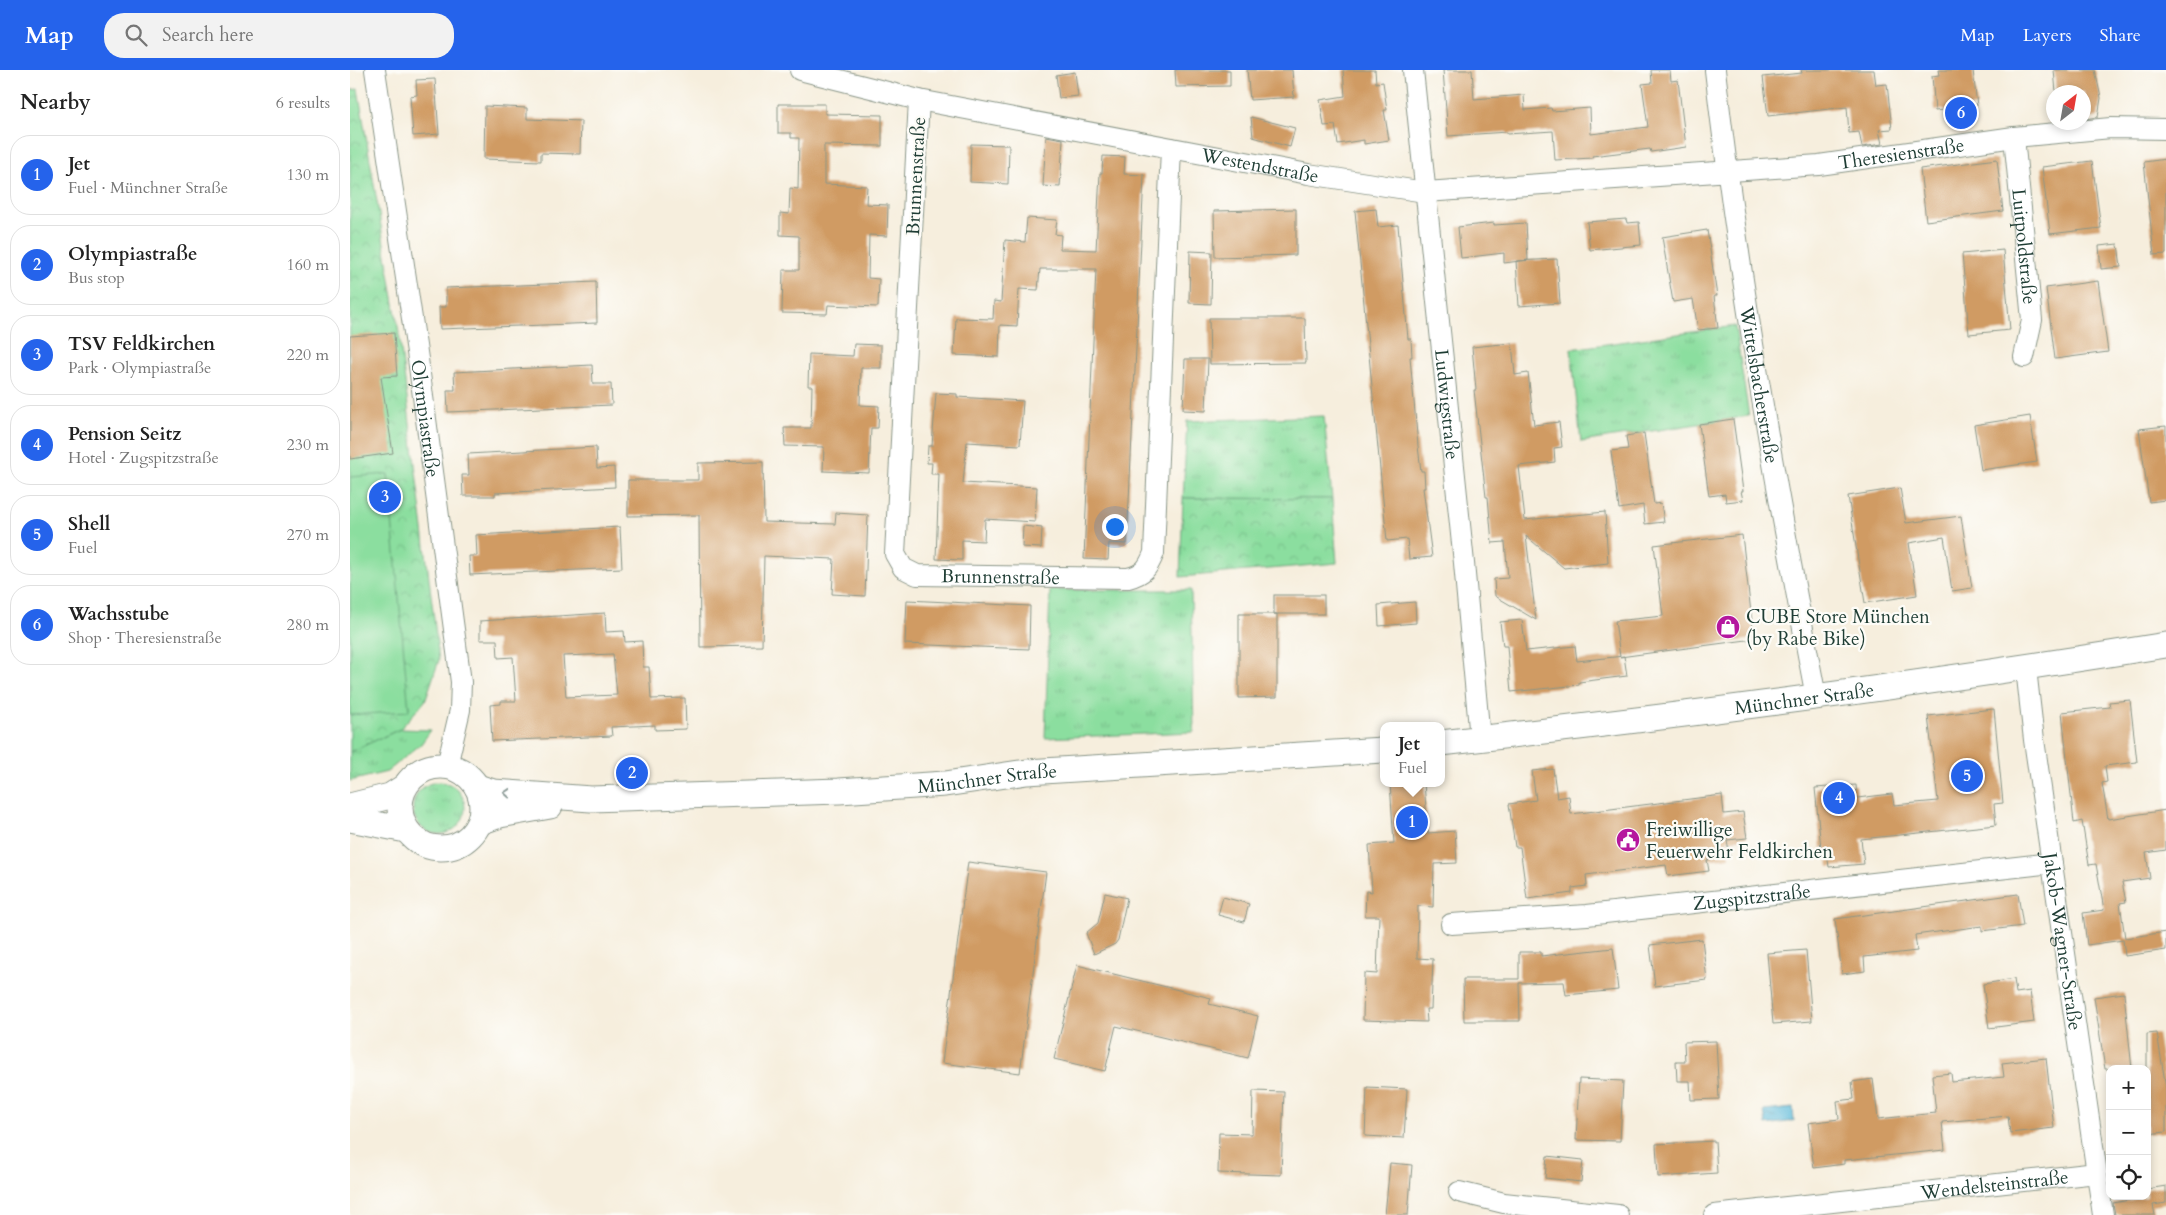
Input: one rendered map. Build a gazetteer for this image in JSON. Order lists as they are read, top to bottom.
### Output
{
  "streets": {
    "street": [
      "Theresienstraße",
      "Westendstraße",
      "Brunnenstraße",
      "Luitpoldstraße",
      "Wittelsbacherstraße",
      "Ludwigstraße",
      "Olympiastraße",
      "Münchner Straße",
      "Zugspitzstraße",
      "Jakob-Wagner-Straße",
      "Wendelsteinstraße"
    ]
  },
  "crossings": [
    ["Theresienstraße", "Westendstraße"],
    ["Theresienstraße", "Luitpoldstraße"],
    ["Theresienstraße", "Wittelsbacherstraße"],
    ["Westendstraße", "Brunnenstraße"],
    ["Westendstraße", "Wittelsbacherstraße"],
    ["Westendstraße", "Ludwigstraße"],
    ["Wittelsbacherstraße", "Münchner Straße"],
    ["Ludwigstraße", "Münchner Straße"],
    ["Olympiastraße", "Münchner Straße"],
    ["Münchner Straße", "Jakob-Wagner-Straße"],
    ["Zugspitzstraße", "Jakob-Wagner-Straße"],
    ["Jakob-Wagner-Straße", "Wendelsteinstraße"]
  ],
  "places": {
    "shop": ["CUBE Store München (by Rabe Bike)"],
    "public building": ["Freiwillige Feuerwehr Feldkirchen"]
  },
  "north": "top right",
  "page": {
    "header": "Map",
    "search": "Search here",
    "nav": ["Map", "Layers", "Share"],
    "heading": ["Nearby", "6 results"],
    "pins": [
      "6",
      "3",
      "2",
      "5",
      "4",
      "1"
    ],
    "list": [
      {
        "mark": "1",
        "name": "Jet",
        "note": "Fuel · Münchner Straße",
        "value": "130 m"
      },
      {
        "mark": "2",
        "name": "Olympiastraße",
        "note": "Bus stop",
        "value": "160 m"
      },
      {
        "mark": "3",
        "name": "TSV Feldkirchen",
        "note": "Park · Olympiastraße",
        "value": "220 m"
      },
      {
        "mark": "4",
        "name": "Pension Seitz",
        "note": "Hotel · Zugspitzstraße",
        "value": "230 m"
      },
      {
        "mark": "5",
        "name": "Shell",
        "note": "Fuel",
        "value": "270 m"
      },
      {
        "mark": "6",
        "name": "Wachsstube",
        "note": "Shop · Theresienstraße",
        "value": "280 m"
      }
    ],
    "popup": ["Jet", "Fuel"],
    "map_buttons": ["+", "−"]
  }
}
